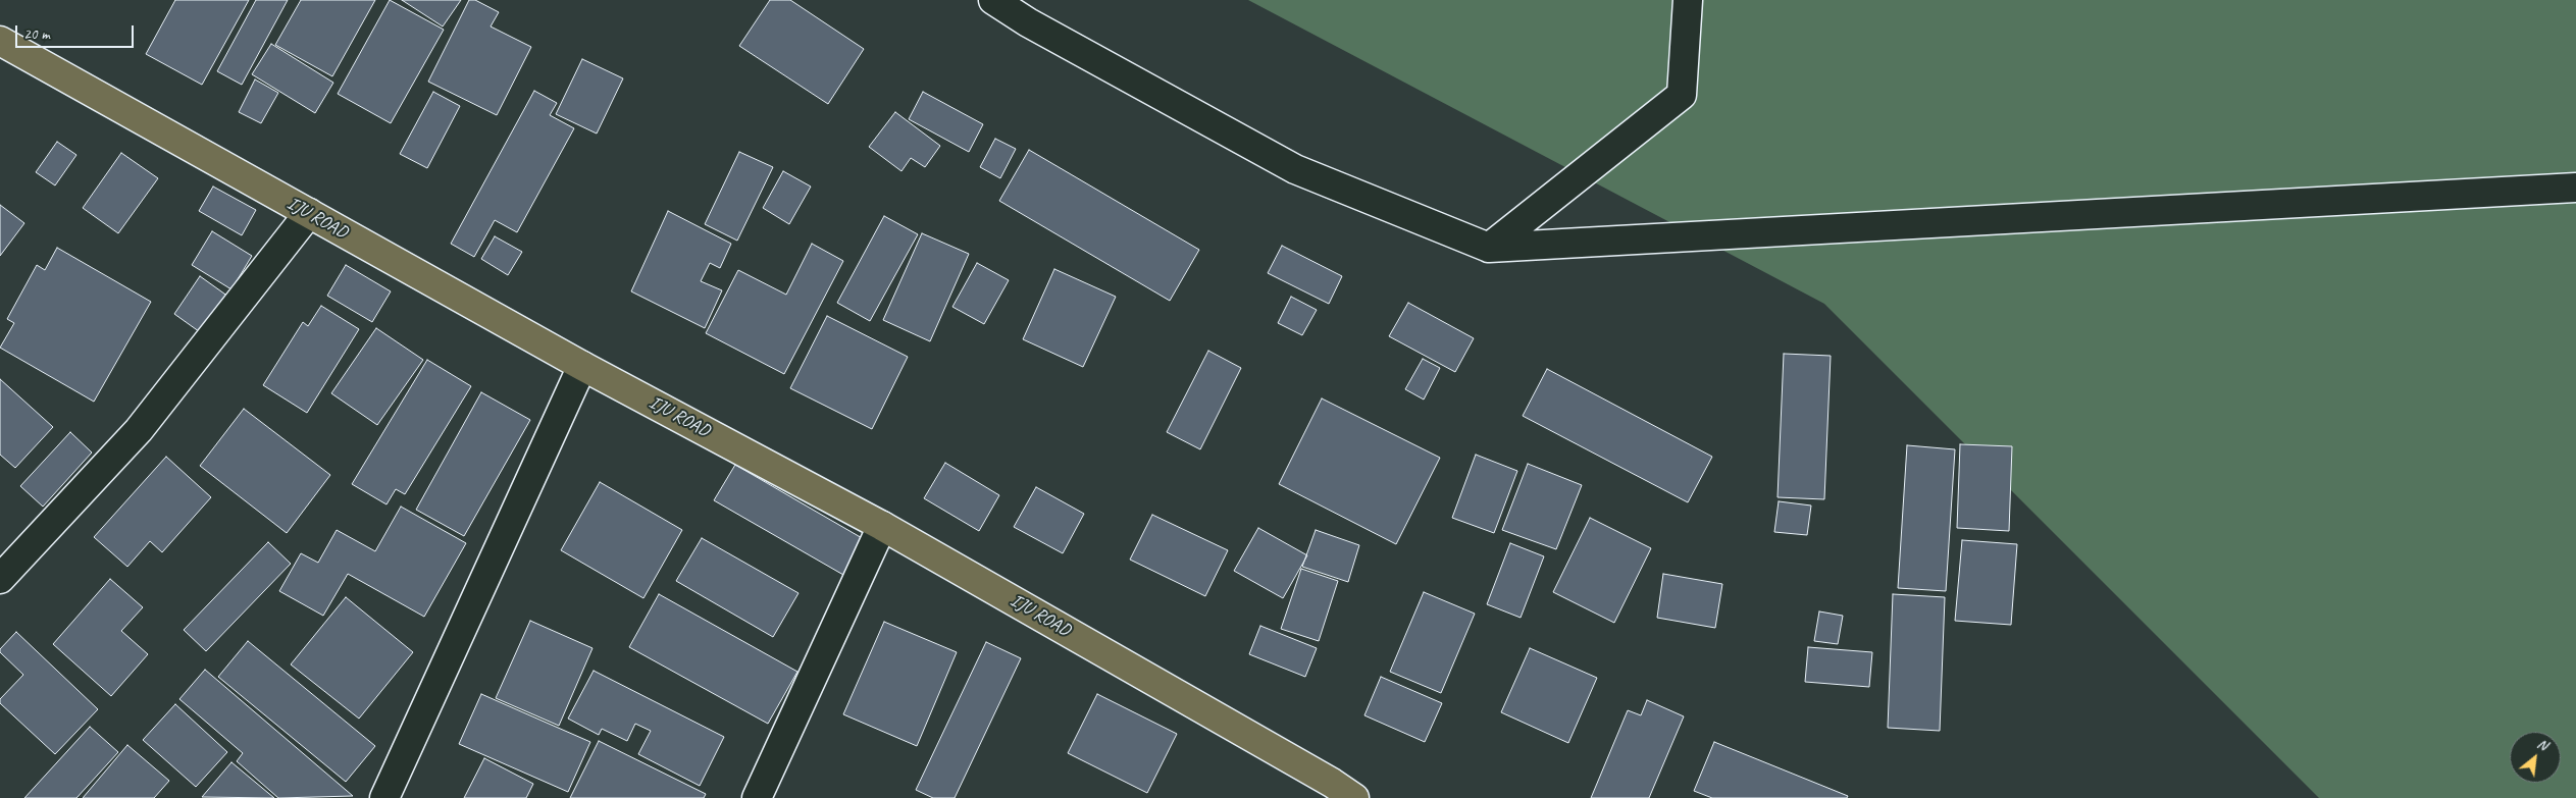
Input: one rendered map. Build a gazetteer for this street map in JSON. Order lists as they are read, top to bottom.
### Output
{
  "streets": {
    "main road": ["IJU ROAD"]
  },
  "scale_bar": "20 m",
  "north": "top right"
}
